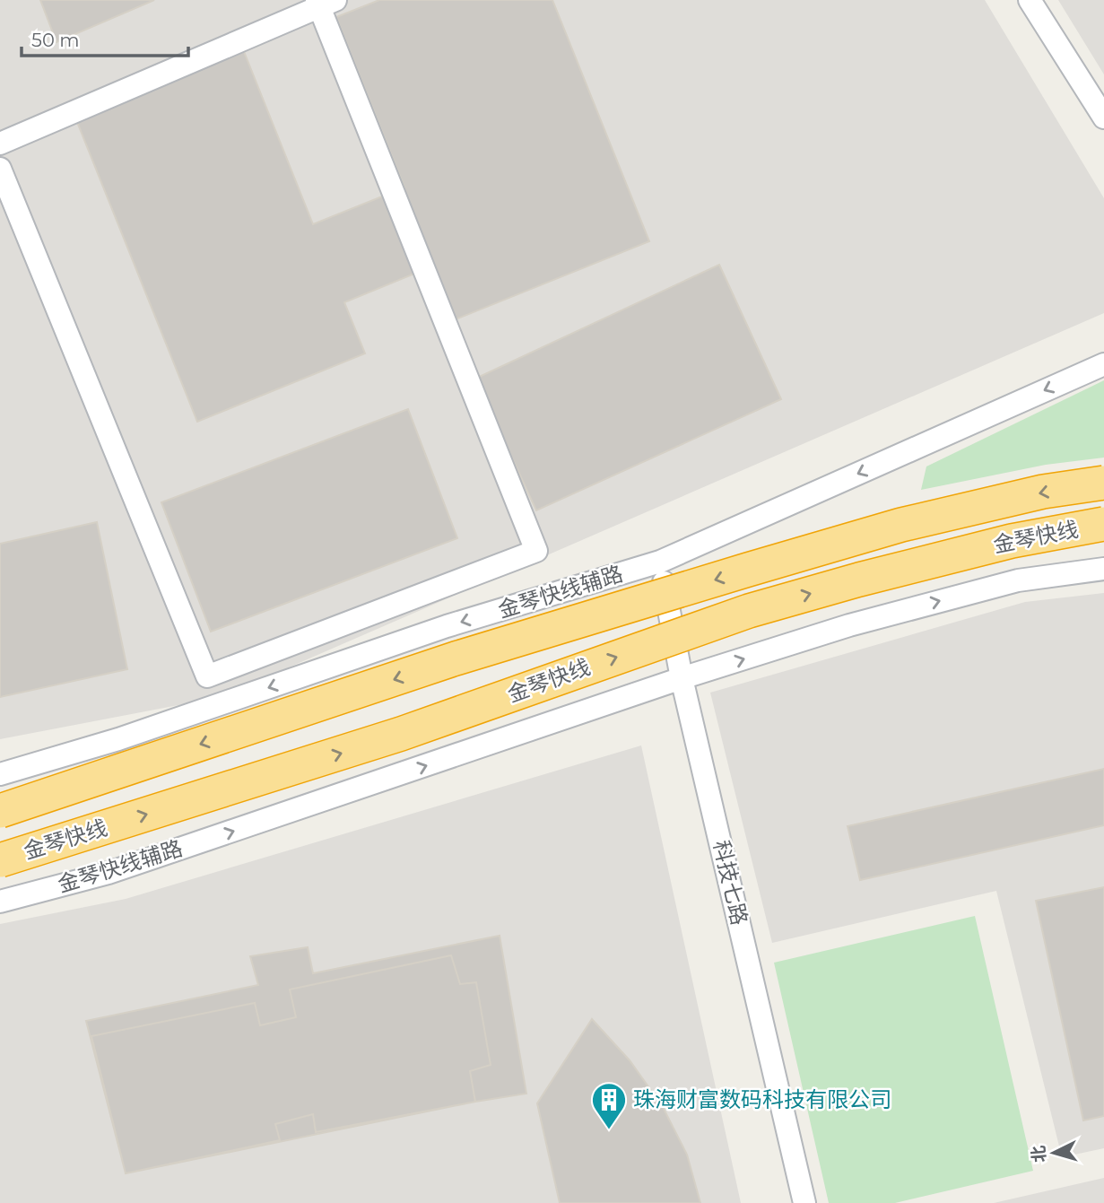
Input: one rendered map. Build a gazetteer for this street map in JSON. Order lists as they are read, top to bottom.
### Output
{
  "streets": {
    "highway": ["金琴快线"],
    "street": ["金琴快线辅路", "科技七路"]
  },
  "crossings": [
    ["金琴快线辅路", "科技七路"]
  ],
  "places": {
    "building": ["珠海财富数码科技有限公司"]
  },
  "scale_bar": "50 m",
  "north": "left"
}
